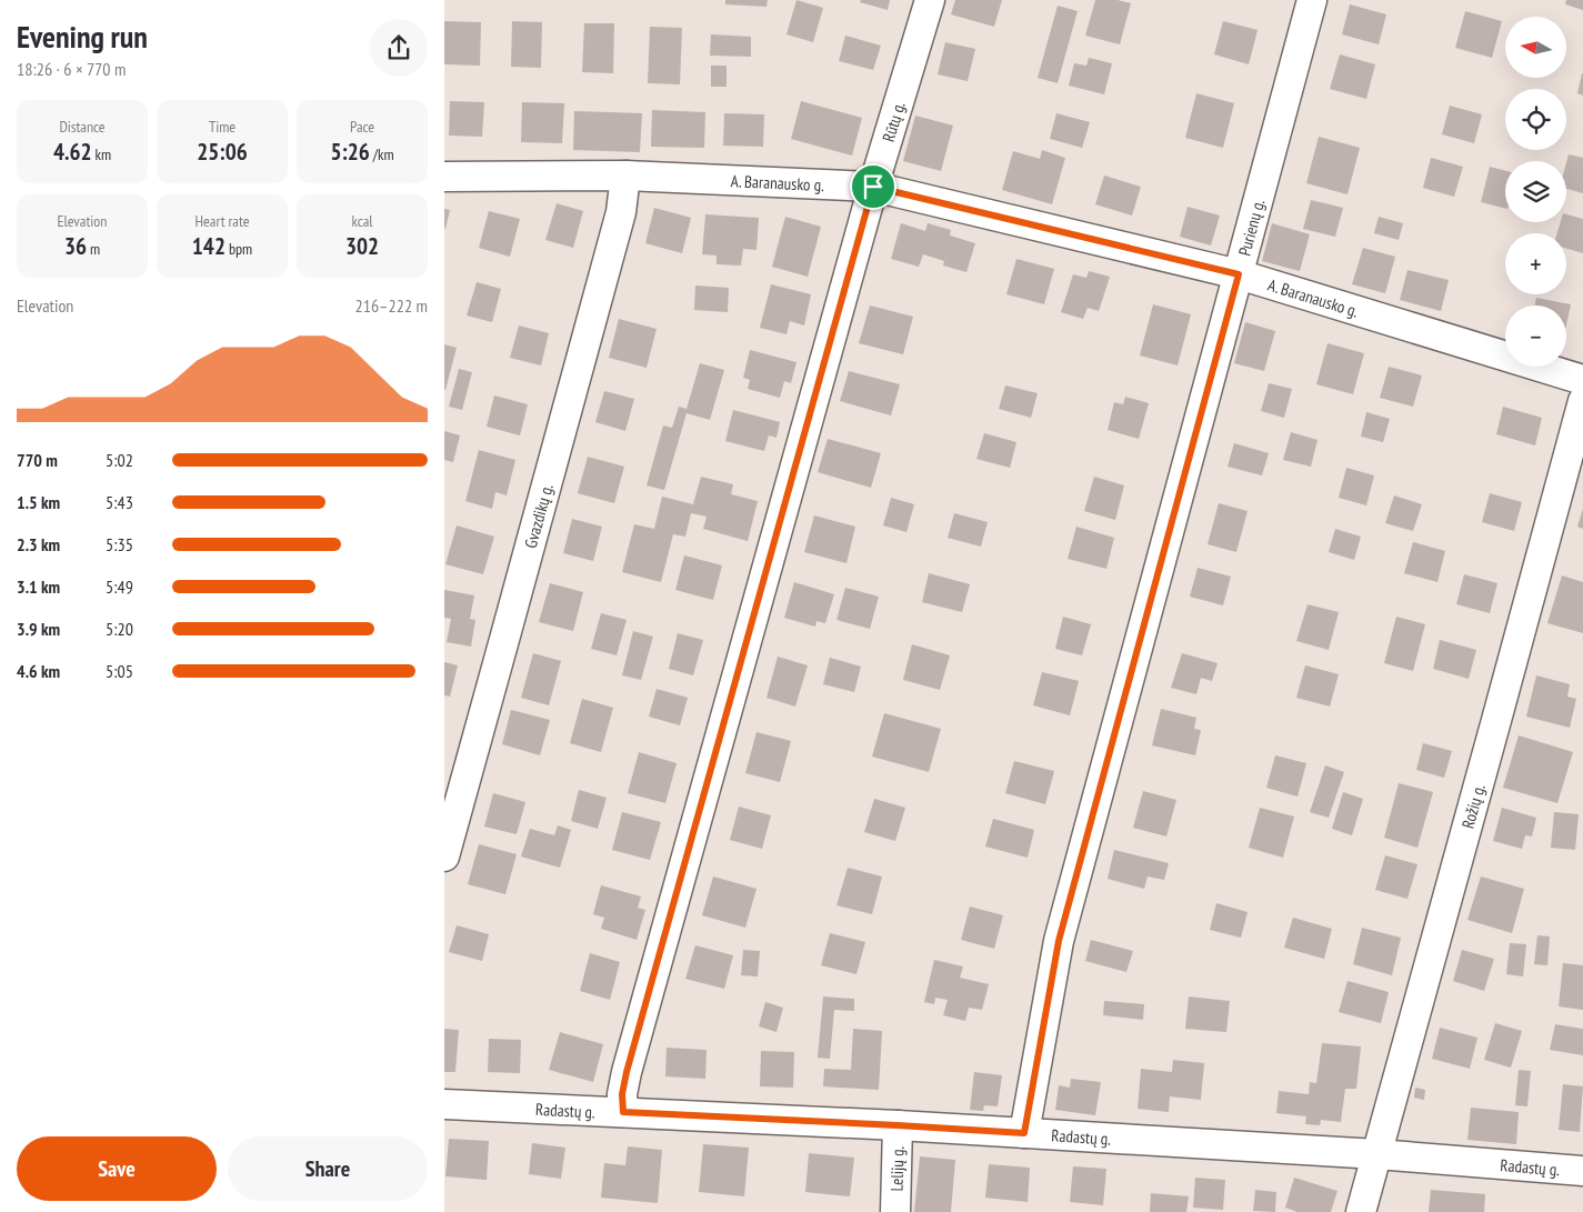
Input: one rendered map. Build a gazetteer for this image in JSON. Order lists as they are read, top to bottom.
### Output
{
  "streets": {
    "street": [
      "Rūtų g.",
      "A. Baranausko g.",
      "Purienų g.",
      "Gvazdikų g.",
      "Rožių g.",
      "Radastų g.",
      "Lelijų g."
    ]
  },
  "crossings": [
    ["Rūtų g.", "A. Baranausko g."],
    ["Rūtų g.", "Radastų g."],
    ["A. Baranausko g.", "Purienų g."],
    ["A. Baranausko g.", "Gvazdikų g."],
    ["Purienų g.", "Radastų g."],
    ["Rožių g.", "Radastų g."],
    ["Radastų g.", "Lelijų g."]
  ],
  "north": "left",
  "page": {
    "heading": ["Evening run", "18:26 · 6 × 770 m"],
    "map_buttons": ["+", "−"],
    "stats": [
      ["Distance", "4.62 km"],
      ["Time", "25:06"],
      ["Pace", "5:26 /km"],
      ["Elevation", "36 m"],
      ["Heart rate", "142 bpm"],
      ["kcal", "302"]
    ],
    "chart": ["Elevation", "216–222 m"],
    "list": [
      {
        "name": "770 m",
        "note": "5:02"
      },
      {
        "name": "1.5 km",
        "note": "5:43"
      },
      {
        "name": "2.3 km",
        "note": "5:35"
      },
      {
        "name": "3.1 km",
        "note": "5:49"
      },
      {
        "name": "3.9 km",
        "note": "5:20"
      },
      {
        "name": "4.6 km",
        "note": "5:05"
      }
    ],
    "buttons": ["Save", "Share"]
  }
}
